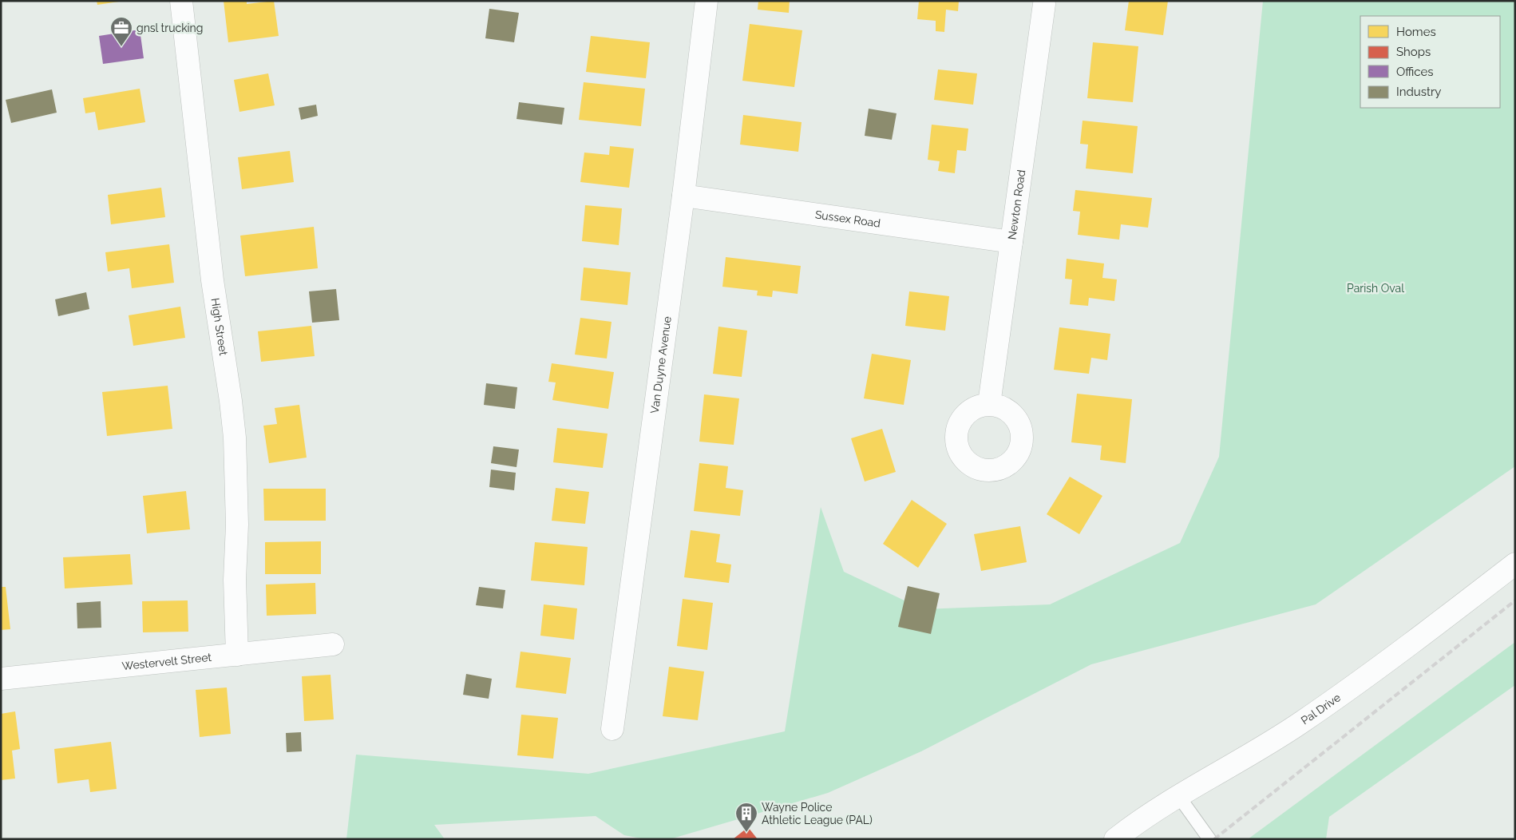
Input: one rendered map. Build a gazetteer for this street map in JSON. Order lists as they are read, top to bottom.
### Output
{
  "streets": {
    "street": [
      "Newton Road",
      "Sussex Road",
      "High Street",
      "Van Duyne Avenue",
      "Westervelt Street",
      "Pal Drive"
    ]
  },
  "crossings": [
    ["Newton Road", "Sussex Road"],
    ["Sussex Road", "Van Duyne Avenue"],
    ["High Street", "Westervelt Street"]
  ],
  "parks": ["Parish Oval"],
  "places": {
    "office": ["gnsl trucking"],
    "building": ["Wayne Police Athletic League (PAL)"]
  },
  "legend": [
    "Homes",
    "Shops",
    "Offices",
    "Industry"
  ]
}
